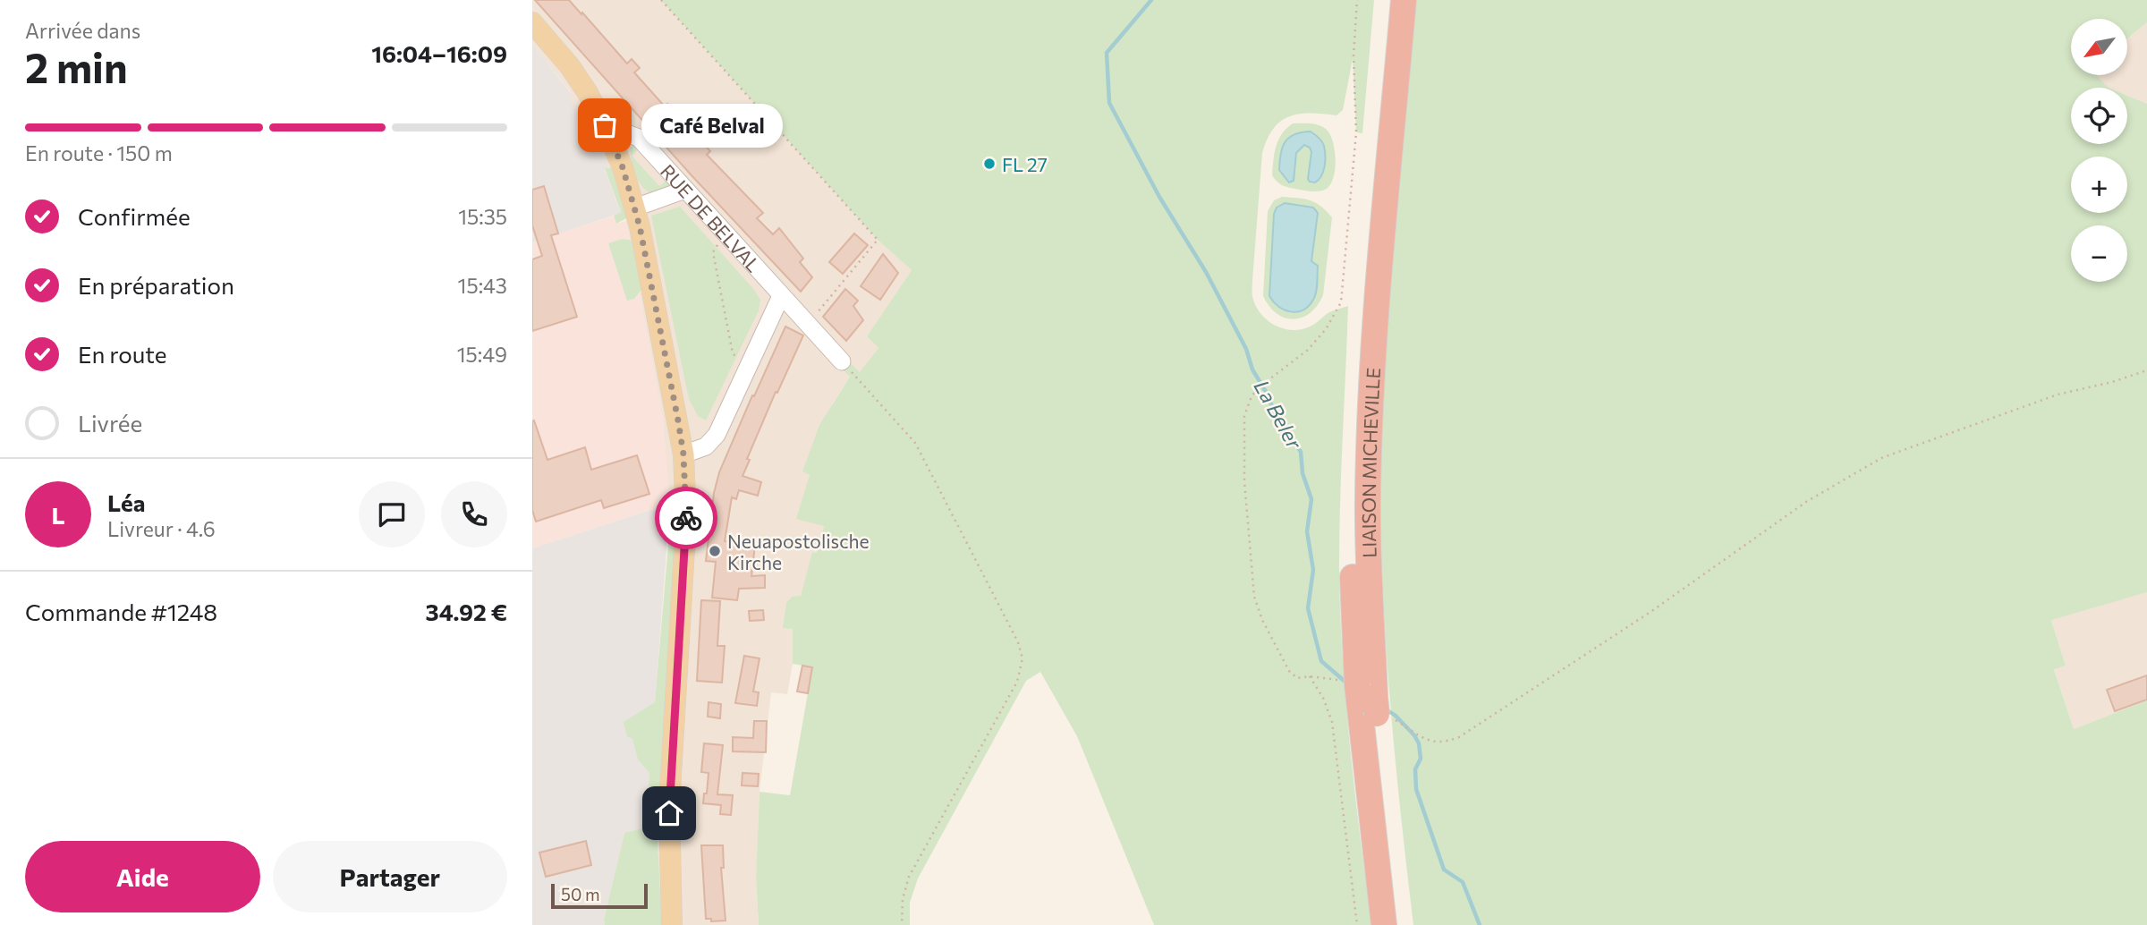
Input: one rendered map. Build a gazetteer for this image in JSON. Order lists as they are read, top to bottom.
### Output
{
  "streets": {
    "highway": ["LIAISON MICHEVILLE"],
    "street": ["RUE DE BELVAL"]
  },
  "water": ["La Beler"],
  "places": ["Café Belval", "FL 27", "Neuapostolische Kirche"],
  "scale_bar": "50 m",
  "north": "bottom left",
  "page": {
    "heading": ["2 min", "Arrivée dans", "16:04–16:09"],
    "panel": [
      "Léa",
      "Livreur · 4.6",
      "Commande #1248",
      "34.92 €"
    ],
    "map_buttons": ["+", "−"],
    "bubble": "Café Belval",
    "bar": "En route · 150 m",
    "list": [
      ["Confirmée", "15:35"],
      ["En préparation", "15:43"],
      ["En route", "15:49"],
      "Livrée"
    ],
    "round": "L",
    "buttons": ["Aide", "Partager"],
    "scale": "50 m"
  }
}
